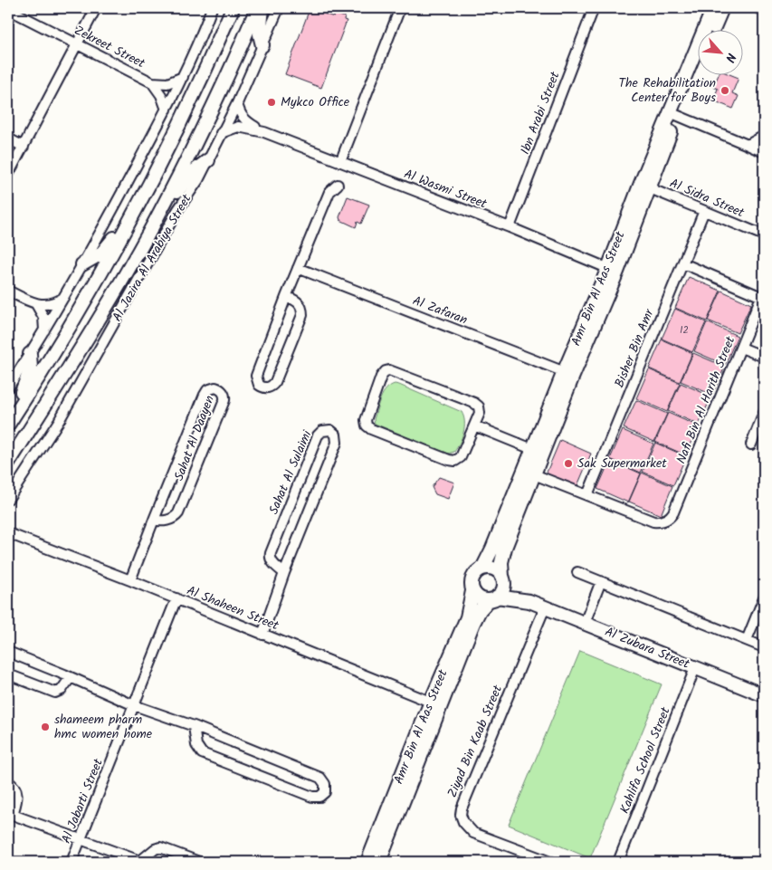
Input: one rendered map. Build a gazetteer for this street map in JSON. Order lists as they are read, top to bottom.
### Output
{
  "streets": {
    "street": [
      "Zekreet Street",
      "Ibn Arabi Street",
      "Al Wasmi Street",
      "Al Sidra Street",
      "Al Jazira Al Arabiya Street",
      "Amr Bin Al Aas Street",
      "Al Zafaran",
      "Bisher Bin Amr",
      "Nafi Bin Al Harith Street",
      "Sahat Al Daayen",
      "Sahat Al Sulaimi",
      "Al Shaheen Street",
      "Al Zubara Street",
      "Ziyad Bin Kaab Street",
      "Kahlifa School Street",
      "Al Jabarti Street"
    ]
  },
  "crossings": [
    ["Ibn Arabi Street", "Al Wasmi Street"],
    ["Al Wasmi Street", "Al Jazira Al Arabiya Street"],
    ["Al Wasmi Street", "Amr Bin Al Aas Street"],
    ["Al Sidra Street", "Amr Bin Al Aas Street"],
    ["Al Sidra Street", "Bisher Bin Amr"],
    ["Amr Bin Al Aas Street", "Al Zafaran"],
    ["Amr Bin Al Aas Street", "Nafi Bin Al Harith Street"],
    ["Amr Bin Al Aas Street", "Al Shaheen Street"],
    ["Amr Bin Al Aas Street", "Al Zubara Street"],
    ["Bisher Bin Amr", "Nafi Bin Al Harith Street"],
    ["Sahat Al Daayen", "Al Shaheen Street"],
    ["Sahat Al Sulaimi", "Al Shaheen Street"],
    ["Al Shaheen Street", "Al Jabarti Street"],
    ["Al Zubara Street", "Ziyad Bin Kaab Street"],
    ["Al Zubara Street", "Kahlifa School Street"]
  ],
  "places": [
    "The Rehabilitation Center for Boys",
    "Mykco Office",
    "Sak Supermarket",
    "shameem pharm hmc women home"
  ],
  "house_numbers": ["12"],
  "north": "bottom right"
}
